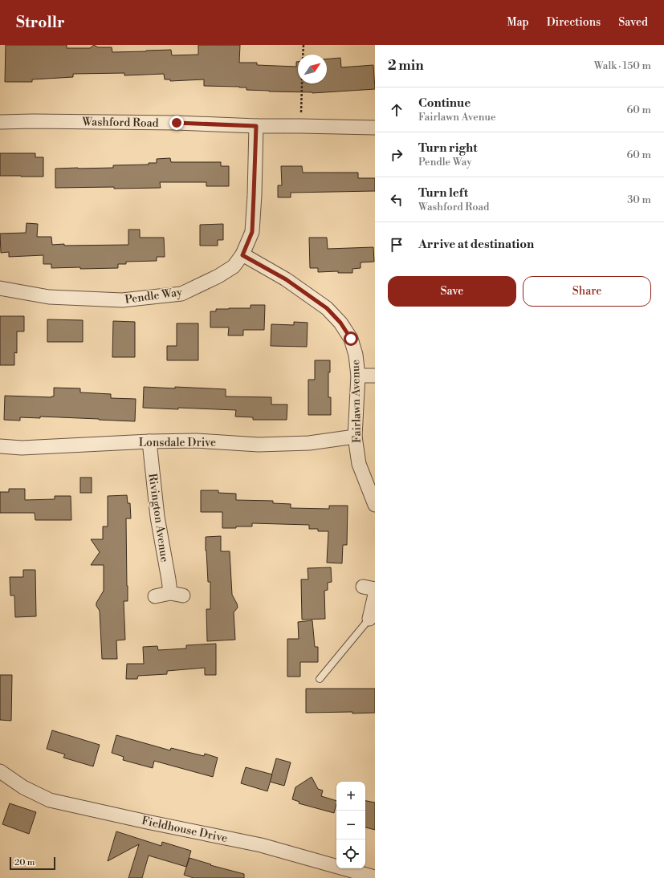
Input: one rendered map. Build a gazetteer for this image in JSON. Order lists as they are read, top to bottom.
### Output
{
  "streets": {
    "street": [
      "Washford Road",
      "Pendle Way",
      "Fairlawn Avenue",
      "Lonsdale Drive",
      "Rivington Avenue",
      "Fieldhouse Drive"
    ]
  },
  "crossings": [
    ["Washford Road", "Pendle Way"],
    ["Pendle Way", "Fairlawn Avenue"],
    ["Fairlawn Avenue", "Lonsdale Drive"],
    ["Lonsdale Drive", "Rivington Avenue"]
  ],
  "scale_bar": "20 m",
  "north": "top right",
  "page": {
    "header": "Strollr",
    "nav": ["Map", "Directions", "Saved"],
    "heading": ["2 min", "Walk · 150 m"],
    "list": [
      ["Continue", "Fairlawn Avenue", "60 m"],
      ["Turn right", "Pendle Way", "60 m"],
      ["Turn left", "Washford Road", "30 m"],
      "Arrive at destination"
    ],
    "buttons": ["Save", "Share"],
    "map_buttons": ["+", "−"],
    "scale": "20 m"
  }
}
